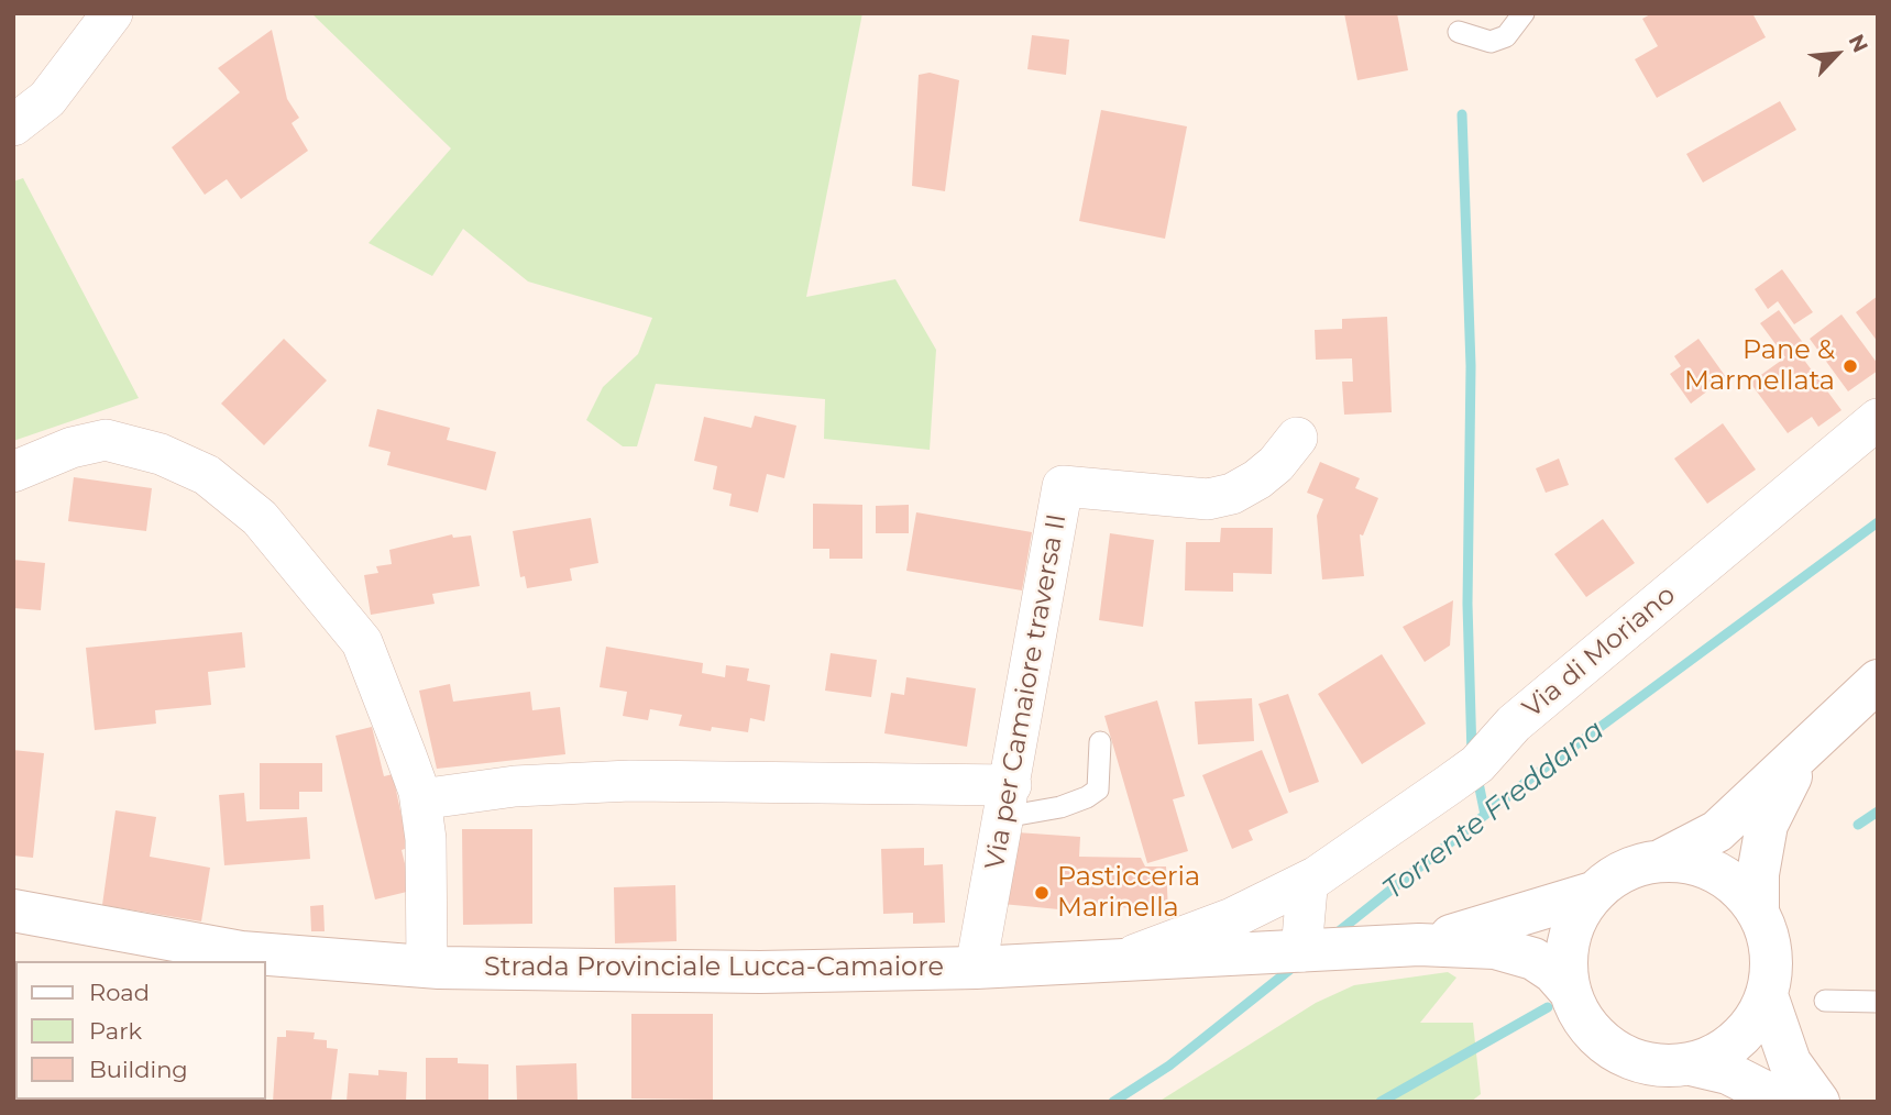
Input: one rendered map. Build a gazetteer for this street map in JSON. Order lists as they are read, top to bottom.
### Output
{
  "streets": {
    "main road": ["Strada Provinciale Lucca-Camaiore"],
    "street": ["Via di Moriano", "Via per Camaiore traversa II"]
  },
  "crossings": [
    ["Via di Moriano", "Strada Provinciale Lucca-Camaiore"],
    ["Via per Camaiore traversa II", "Strada Provinciale Lucca-Camaiore"]
  ],
  "water": ["Torrente Freddana"],
  "places": ["Pane & Marmellata", "Pasticceria Marinella"],
  "legend": ["Road", "Park", "Building"],
  "north": "top right"
}
